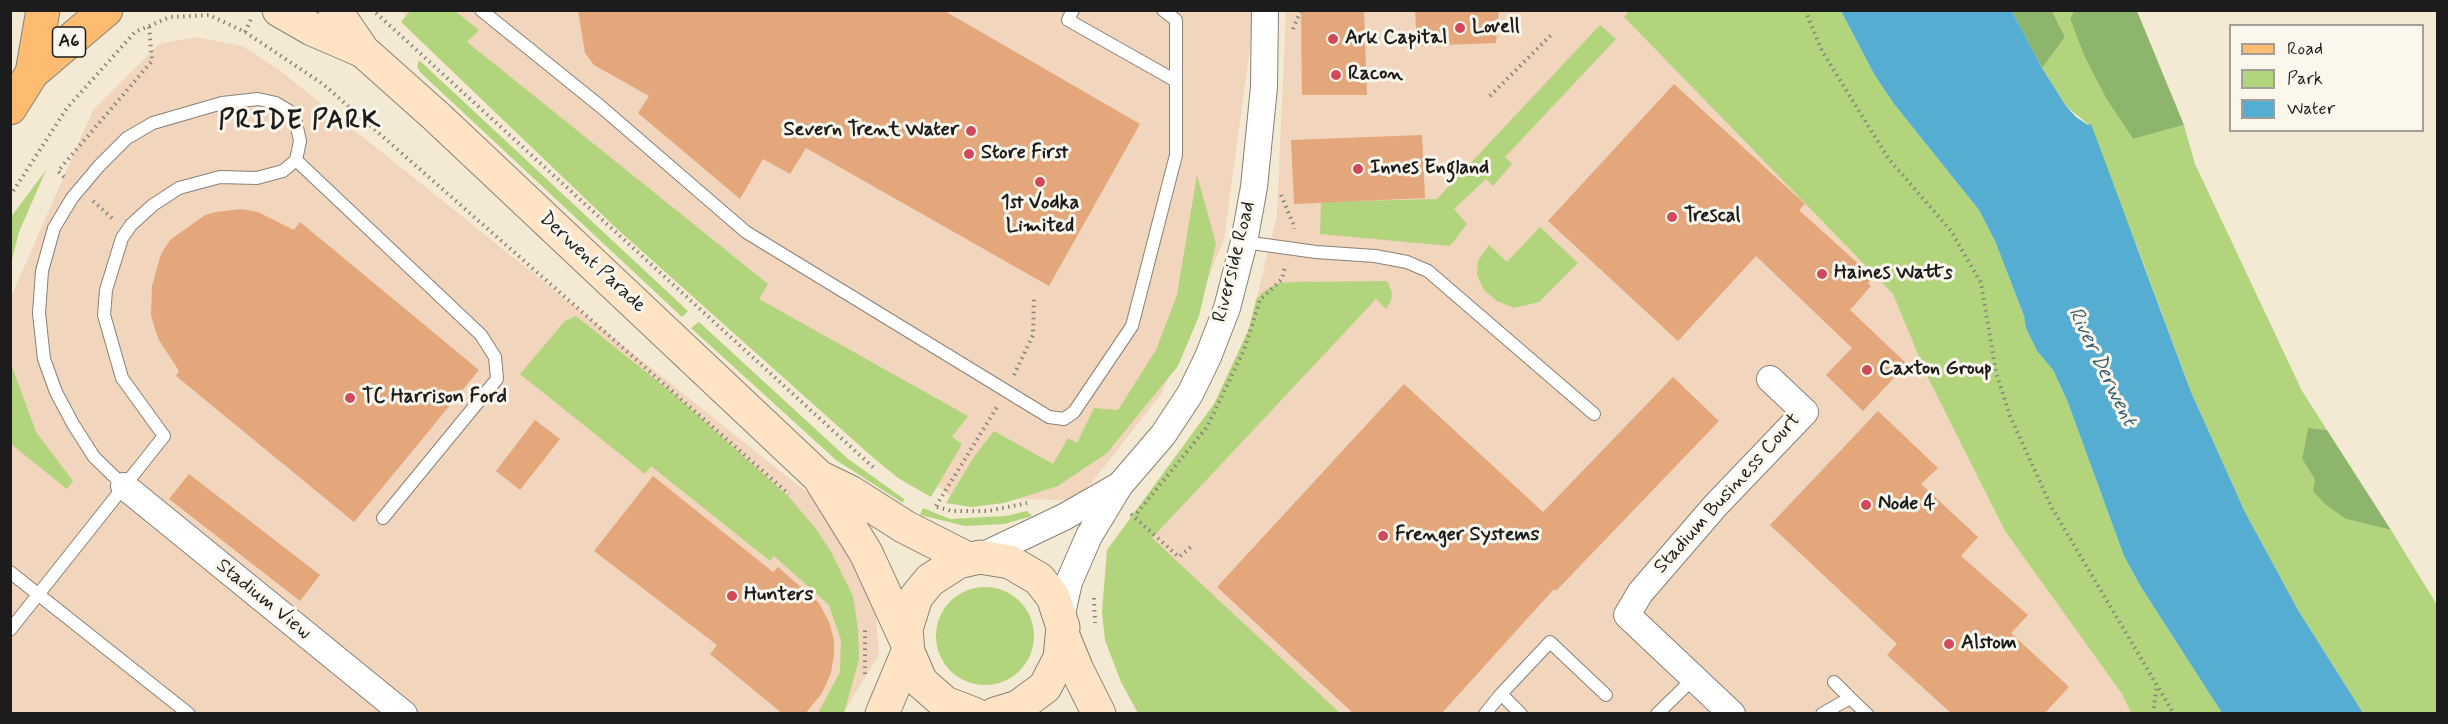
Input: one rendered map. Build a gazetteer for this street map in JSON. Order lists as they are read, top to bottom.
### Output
{
  "streets": {
    "main road": ["A6"],
    "street": [
      "Riverside Road",
      "Derwent Parade",
      "Stadium Business Court",
      "Stadium View"
    ]
  },
  "crossings": [
    ["Riverside Road", "Derwent Parade"]
  ],
  "districts": ["PRIDE PARK"],
  "water": ["River Derwent"],
  "places": [
    "Lovell",
    "Ark Capital",
    "Racon",
    "Severn Trent Water",
    "Store First",
    "Innes England",
    "1st Vodka Limited",
    "Trescal",
    "Haines Watts",
    "Caxton Group",
    "TC Harrison Ford",
    "Node 4",
    "Frenger Systems",
    "Hunters",
    "Alstom"
  ],
  "legend": ["Road", "Park", "Water"]
}
